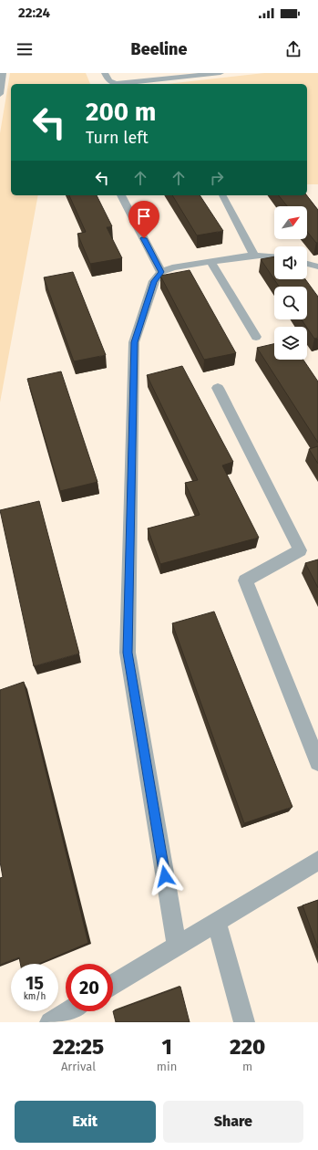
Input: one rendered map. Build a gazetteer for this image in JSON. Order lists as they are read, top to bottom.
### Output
{
  "north": "top right",
  "page": {
    "status": "22:24",
    "header": "Beeline",
    "turn": ["200 m", "Turn left"],
    "speed": "15 km/h",
    "limit": "20",
    "eta": [
      "22:25",
      "Arrival",
      "1",
      "min",
      "220",
      "m"
    ],
    "buttons": ["Exit", "Share"]
  }
}
